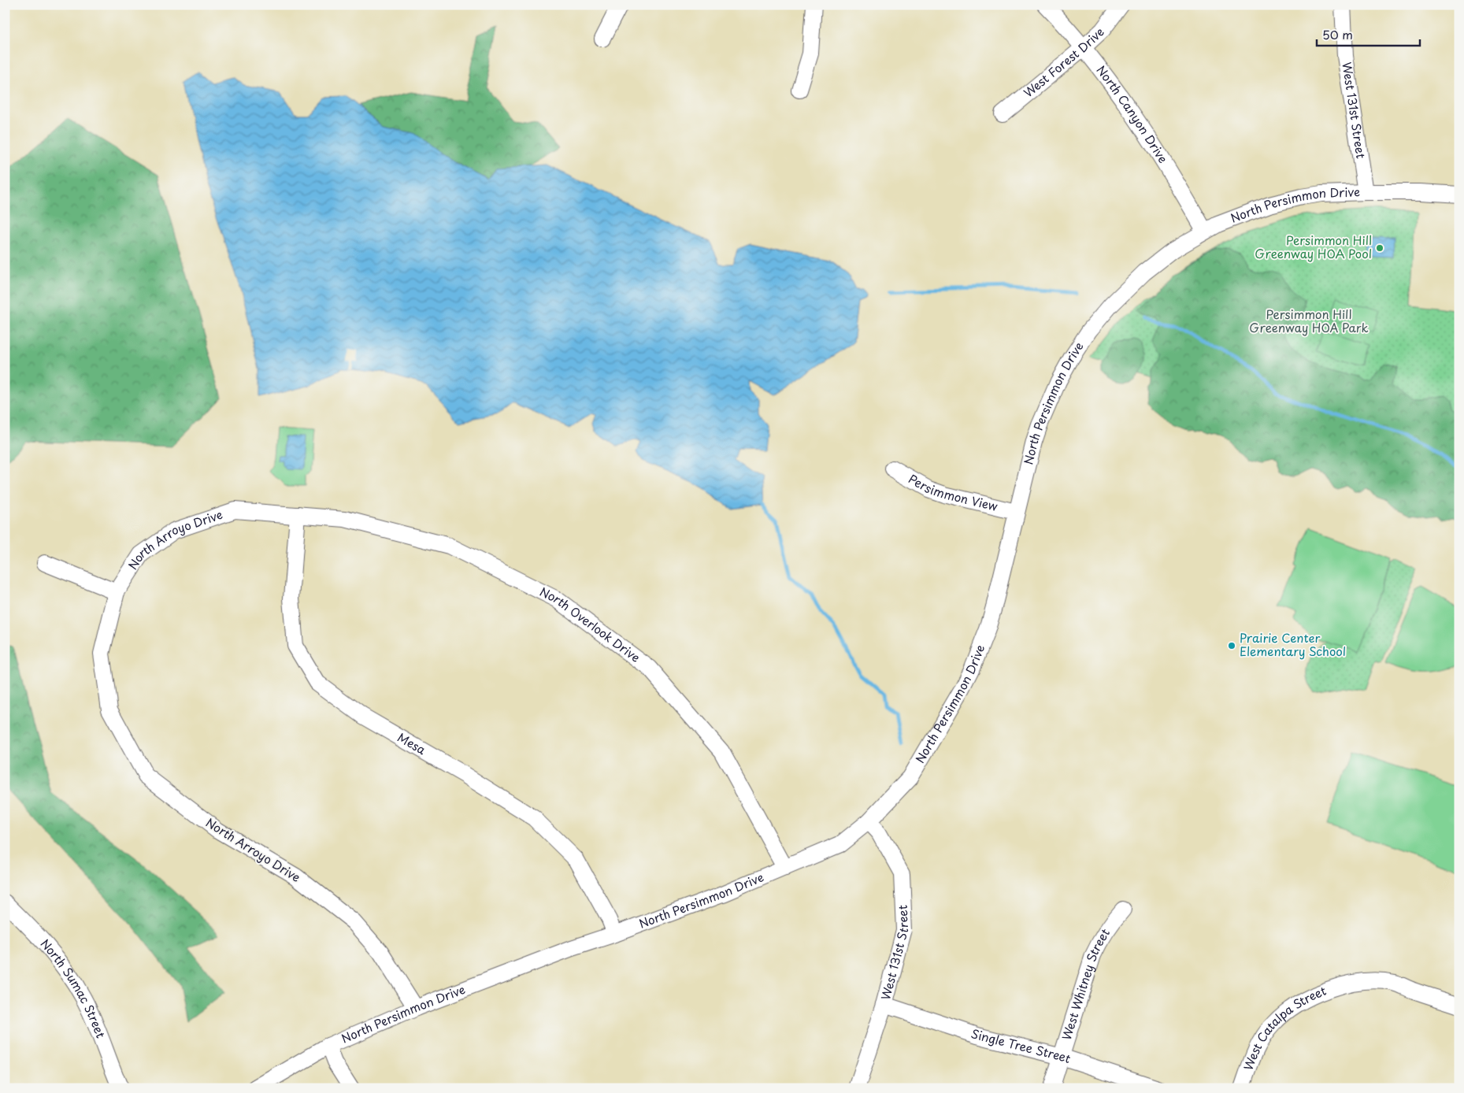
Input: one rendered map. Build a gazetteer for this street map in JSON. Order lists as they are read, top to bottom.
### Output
{
  "streets": {
    "street": [
      "West Forest Drive",
      "West 131st Street",
      "North Canyon Drive",
      "North Persimmon Drive",
      "Persimmon View",
      "North Arroyo Drive",
      "North Overlook Drive",
      "Mesa",
      "West Whitney Street",
      "North Sumac Street",
      "West Catalpa Street",
      "Single Tree Street"
    ]
  },
  "crossings": [
    ["West Forest Drive", "North Canyon Drive"],
    ["West 131st Street", "North Persimmon Drive"],
    ["West 131st Street", "Single Tree Street"],
    ["North Canyon Drive", "North Persimmon Drive"],
    ["North Persimmon Drive", "Persimmon View"],
    ["North Persimmon Drive", "North Arroyo Drive"],
    ["North Persimmon Drive", "North Overlook Drive"],
    ["North Persimmon Drive", "Mesa"],
    ["North Arroyo Drive", "North Overlook Drive"],
    ["North Arroyo Drive", "Mesa"],
    ["North Overlook Drive", "Mesa"],
    ["West Whitney Street", "Single Tree Street"]
  ],
  "parks": ["Persimmon Hill Greenway HOA Park"],
  "places": ["Persimmon Hill Greenway HOA Pool", "Prairie Center Elementary School"],
  "scale_bar": "50 m"
}
